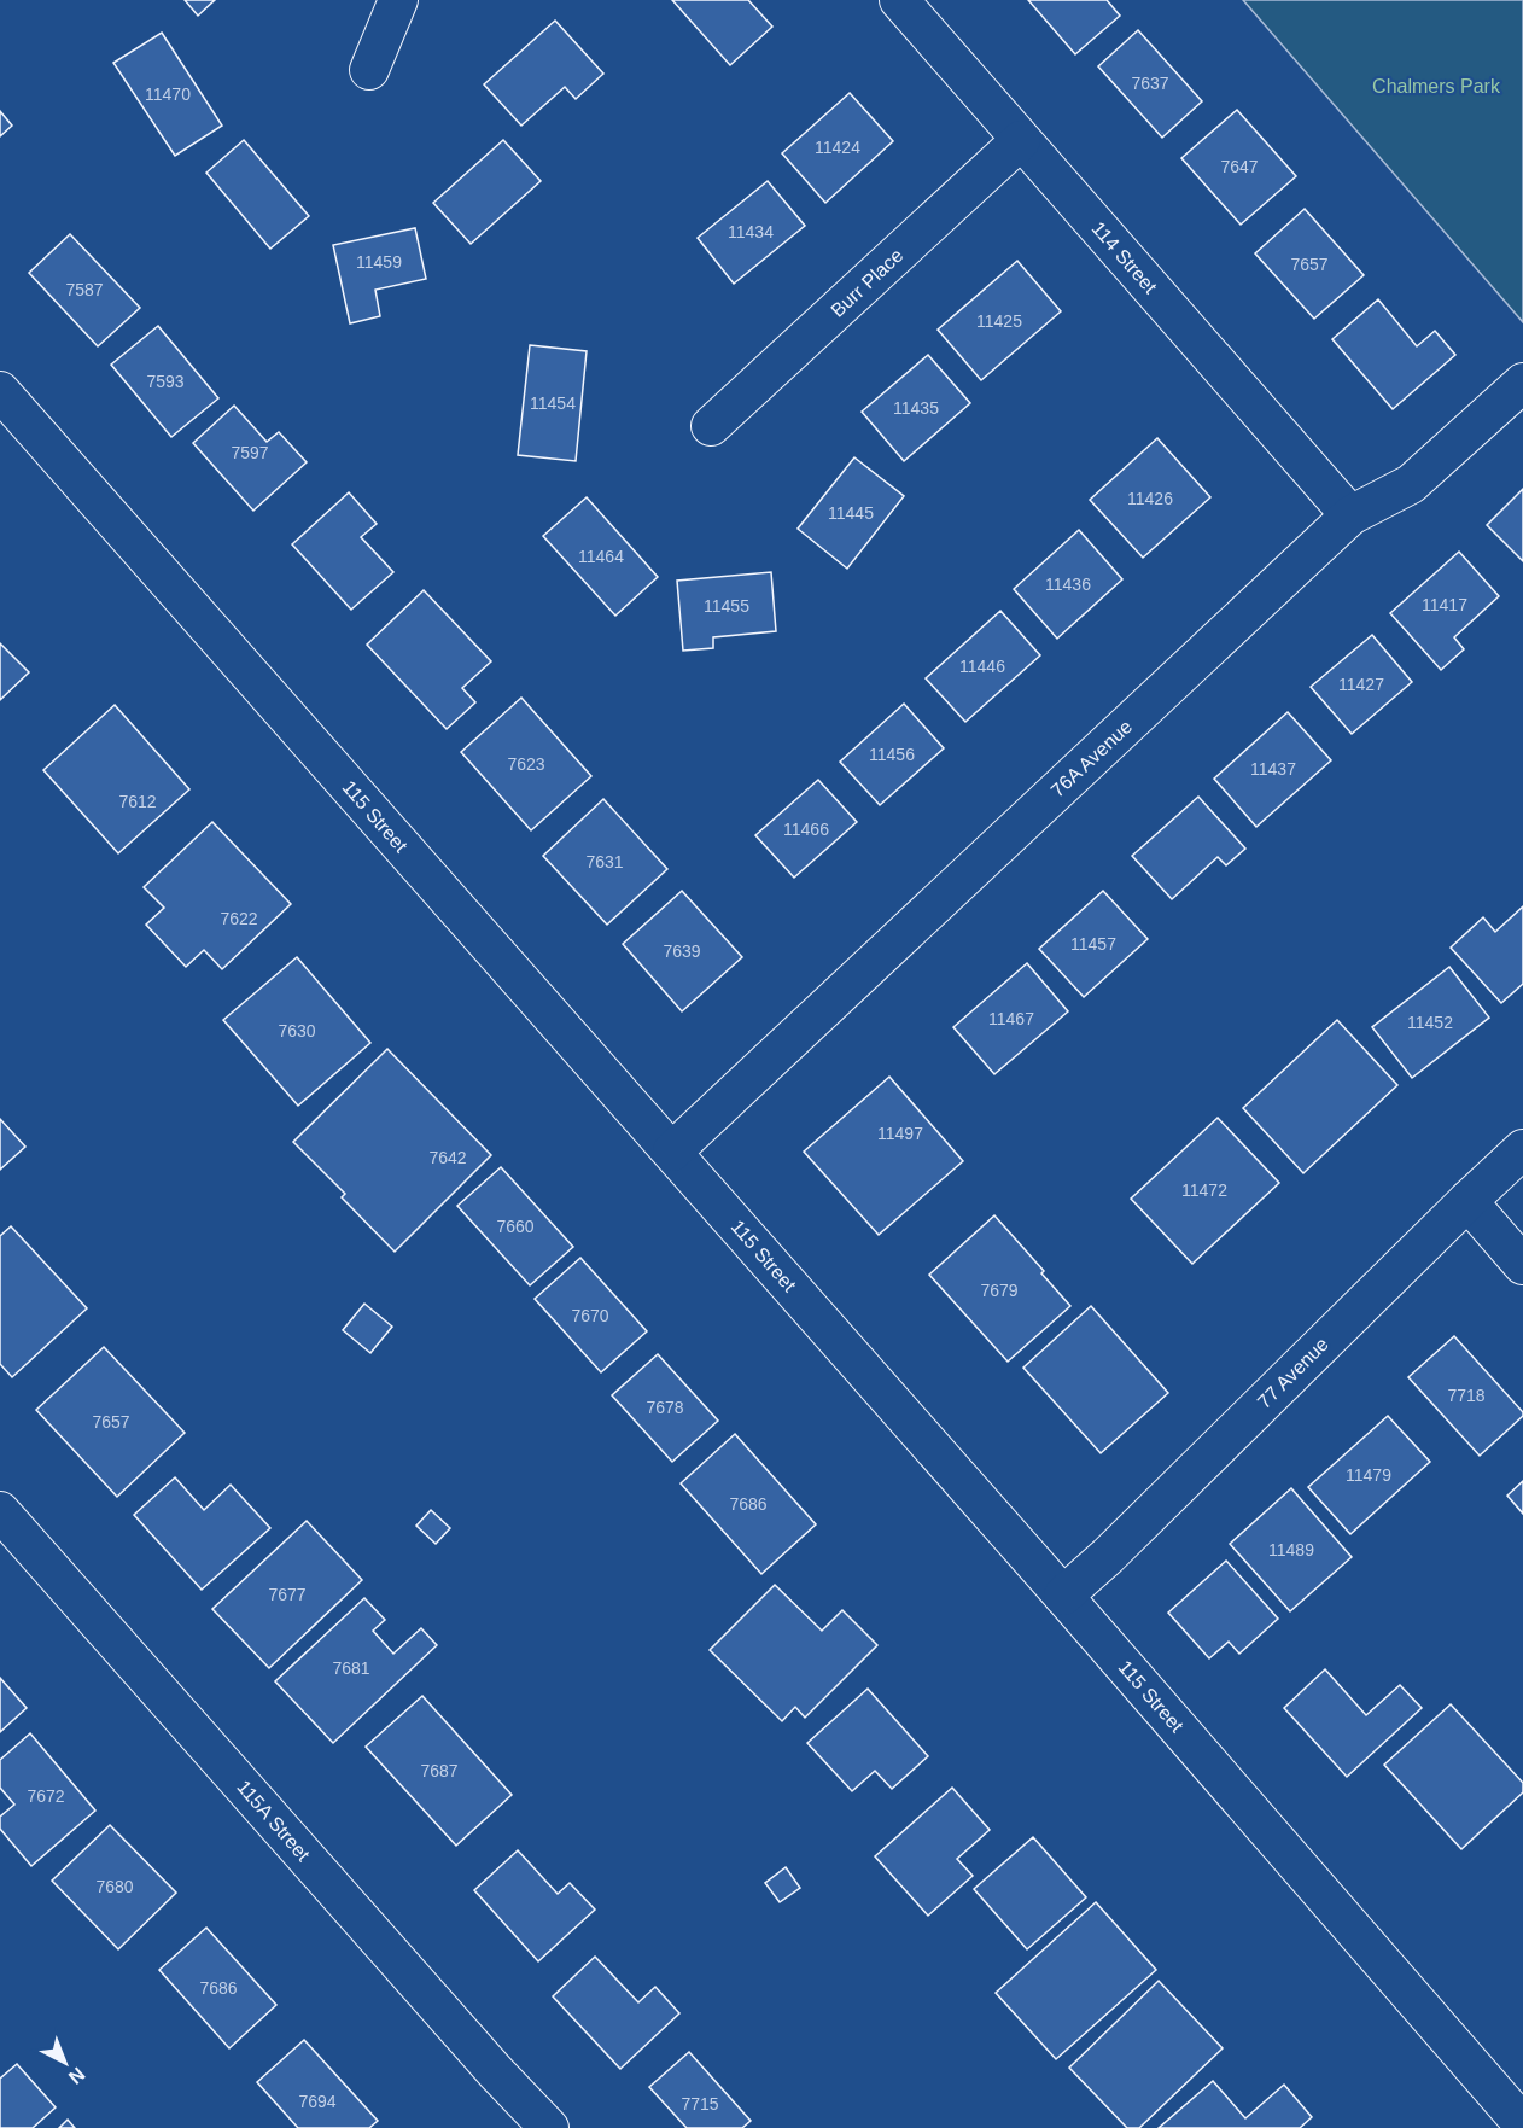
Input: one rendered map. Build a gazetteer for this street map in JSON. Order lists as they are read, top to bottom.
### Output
{
  "streets": {
    "street": [
      "114 Street",
      "Burr Place",
      "76A Avenue",
      "115 Street",
      "77 Avenue",
      "115A Street"
    ]
  },
  "crossings": [
    ["114 Street", "Burr Place"],
    ["114 Street", "76A Avenue"],
    ["76A Avenue", "115 Street"],
    ["115 Street", "77 Avenue"]
  ],
  "parks": ["Chalmers Park"],
  "house_numbers": [
    "7637",
    "11470",
    "11424",
    "7647",
    "11434",
    "11459",
    "7657",
    "7587",
    "11425",
    "7593",
    "11454",
    "11435",
    "7597",
    "11426",
    "11445",
    "11464",
    "11436",
    "11417",
    "11455",
    "11446",
    "11427",
    "11456",
    "7623",
    "11437",
    "7612",
    "11466",
    "7631",
    "7622",
    "11457",
    "7639",
    "11467",
    "11452",
    "7630",
    "11497",
    "7642",
    "11472",
    "7660",
    "7679",
    "7670",
    "7718",
    "7678",
    "7657",
    "11479",
    "7686",
    "11489",
    "7677",
    "7681",
    "7687",
    "7672",
    "7680",
    "7686",
    "7694",
    "7715"
  ],
  "north": "bottom right"
}
